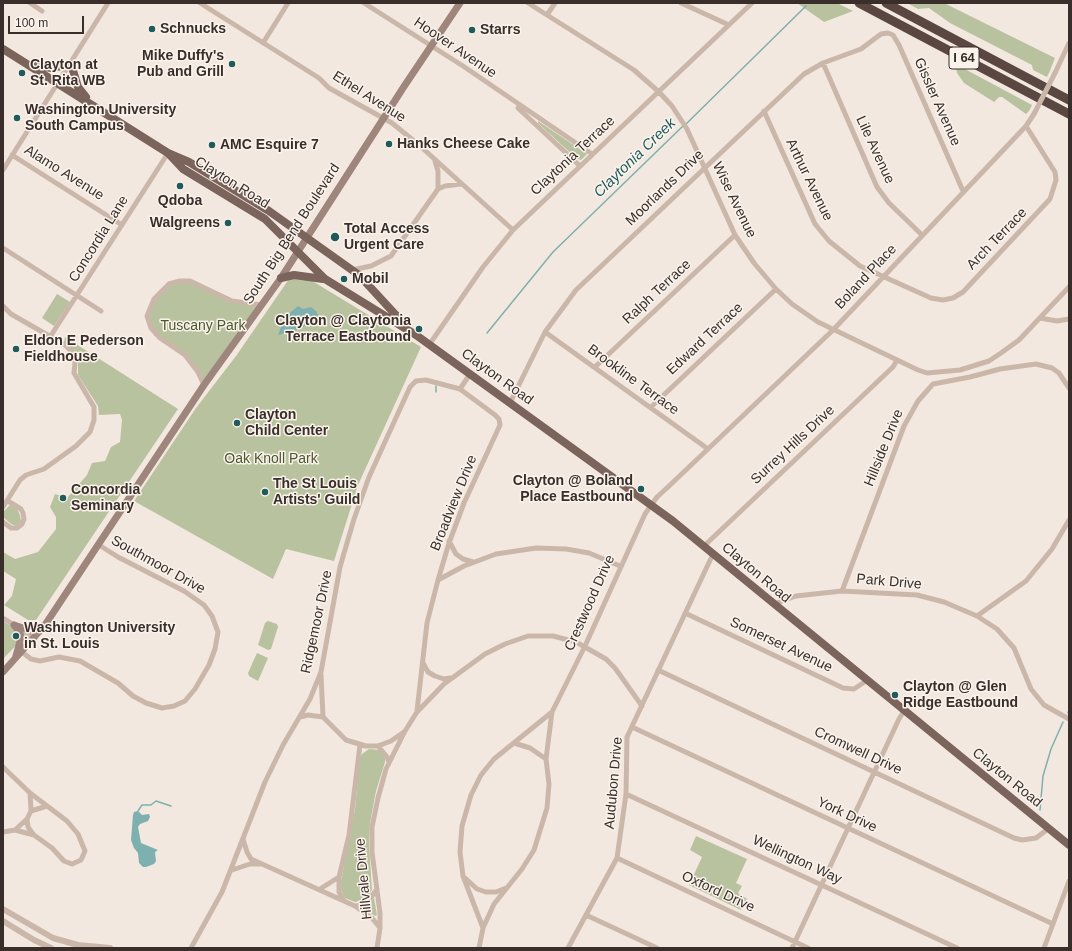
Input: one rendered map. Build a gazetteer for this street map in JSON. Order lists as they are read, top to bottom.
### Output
{
  "streets": {
    "highway": ["I 64"],
    "main road": ["Clayton Road", "South Big Bend Boulevard"],
    "street": [
      "Hoover Avenue",
      "Ethel Avenue",
      "Gissler Avenue",
      "Lile Avenue",
      "Claytonia Terrace",
      "Alamo Avenue",
      "Arthur Avenue",
      "Moorlands Drive",
      "Wise Avenue",
      "Concordia Lane",
      "Arch Terrace",
      "Boland Place",
      "Ralph Terrace",
      "Edward Terrace",
      "Brookline Terrace",
      "Surrey Hills Drive",
      "Hillside Drive",
      "Broadview Drive",
      "Southmoor Drive",
      "Park Drive",
      "Crestwood Drive",
      "Ridgemoor Drive",
      "Somerset Avenue",
      "Cromwell Drive",
      "Audubon Drive",
      "York Drive",
      "Wellington Way",
      "Hillvale Drive",
      "Oxford Drive"
    ]
  },
  "crossings": [
    ["Hoover Avenue", "Claytonia Terrace"],
    ["Hoover Avenue", "South Big Bend Boulevard"],
    ["Ethel Avenue", "Claytonia Terrace"],
    ["Ethel Avenue", "South Big Bend Boulevard"],
    ["Gissler Avenue", "Moorlands Drive"],
    ["Gissler Avenue", "Boland Place"],
    ["Lile Avenue", "Moorlands Drive"],
    ["Lile Avenue", "Boland Place"],
    ["Claytonia Terrace", "Clayton Road"],
    ["Claytonia Terrace", "Wise Avenue"],
    ["Alamo Avenue", "Concordia Lane"],
    ["Arthur Avenue", "Moorlands Drive"],
    ["Arthur Avenue", "Arch Terrace"],
    ["Arthur Avenue", "Boland Place"],
    ["Clayton Road", "Moorlands Drive"],
    ["Clayton Road", "South Big Bend Boulevard"],
    ["Clayton Road", "Concordia Lane"],
    ["Clayton Road", "Boland Place"],
    ["Clayton Road", "Surrey Hills Drive"],
    ["Clayton Road", "Park Drive"],
    ["Clayton Road", "Crestwood Drive"],
    ["Clayton Road", "Somerset Avenue"],
    ["Clayton Road", "Cromwell Drive"],
    ["Clayton Road", "Audubon Drive"],
    ["Moorlands Drive", "Wise Avenue"],
    ["Moorlands Drive", "Brookline Terrace"],
    ["Wise Avenue", "Boland Place"],
    ["Wise Avenue", "Ralph Terrace"],
    ["Wise Avenue", "Edward Terrace"],
    ["Wise Avenue", "Surrey Hills Drive"],
    ["South Big Bend Boulevard", "Southmoor Drive"],
    ["Arch Terrace", "Boland Place"],
    ["Boland Place", "Brookline Terrace"],
    ["Boland Place", "Crestwood Drive"],
    ["Ralph Terrace", "Brookline Terrace"],
    ["Edward Terrace", "Brookline Terrace"],
    ["Hillside Drive", "Park Drive"],
    ["Broadview Drive", "Ridgemoor Drive"],
    ["Broadview Drive", "Hillvale Drive"],
    ["Crestwood Drive", "Hillvale Drive"],
    ["Somerset Avenue", "Audubon Drive"],
    ["Cromwell Drive", "Audubon Drive"],
    ["Audubon Drive", "York Drive"],
    ["Audubon Drive", "Wellington Way"],
    ["Audubon Drive", "Hillvale Drive"],
    ["Audubon Drive", "Oxford Drive"]
  ],
  "water": ["Claytonia Creek"],
  "parks": ["Tuscany Park", "Oak Knoll Park"],
  "places": [
    "Schnucks",
    "Starrs",
    "Mike Duffy's Pub and Grill",
    "Clayton at St. Rita WB",
    "Washington University South Campus",
    "Hanks Cheese Cake",
    "AMC Esquire 7",
    "Qdoba",
    "Walgreens",
    "Total Access Urgent Care",
    "Mobil",
    "Clayton @ Claytonia Terrace Eastbound",
    "Eldon E Pederson Fieldhouse",
    "Clayton Child Center",
    "Clayton @ Boland Place Eastbound",
    "The St Louis Artists' Guild",
    "Concordia Seminary",
    "Washington University in St. Louis",
    "Clayton @ Glen Ridge Eastbound"
  ],
  "scale_bar": "100 m"
}
